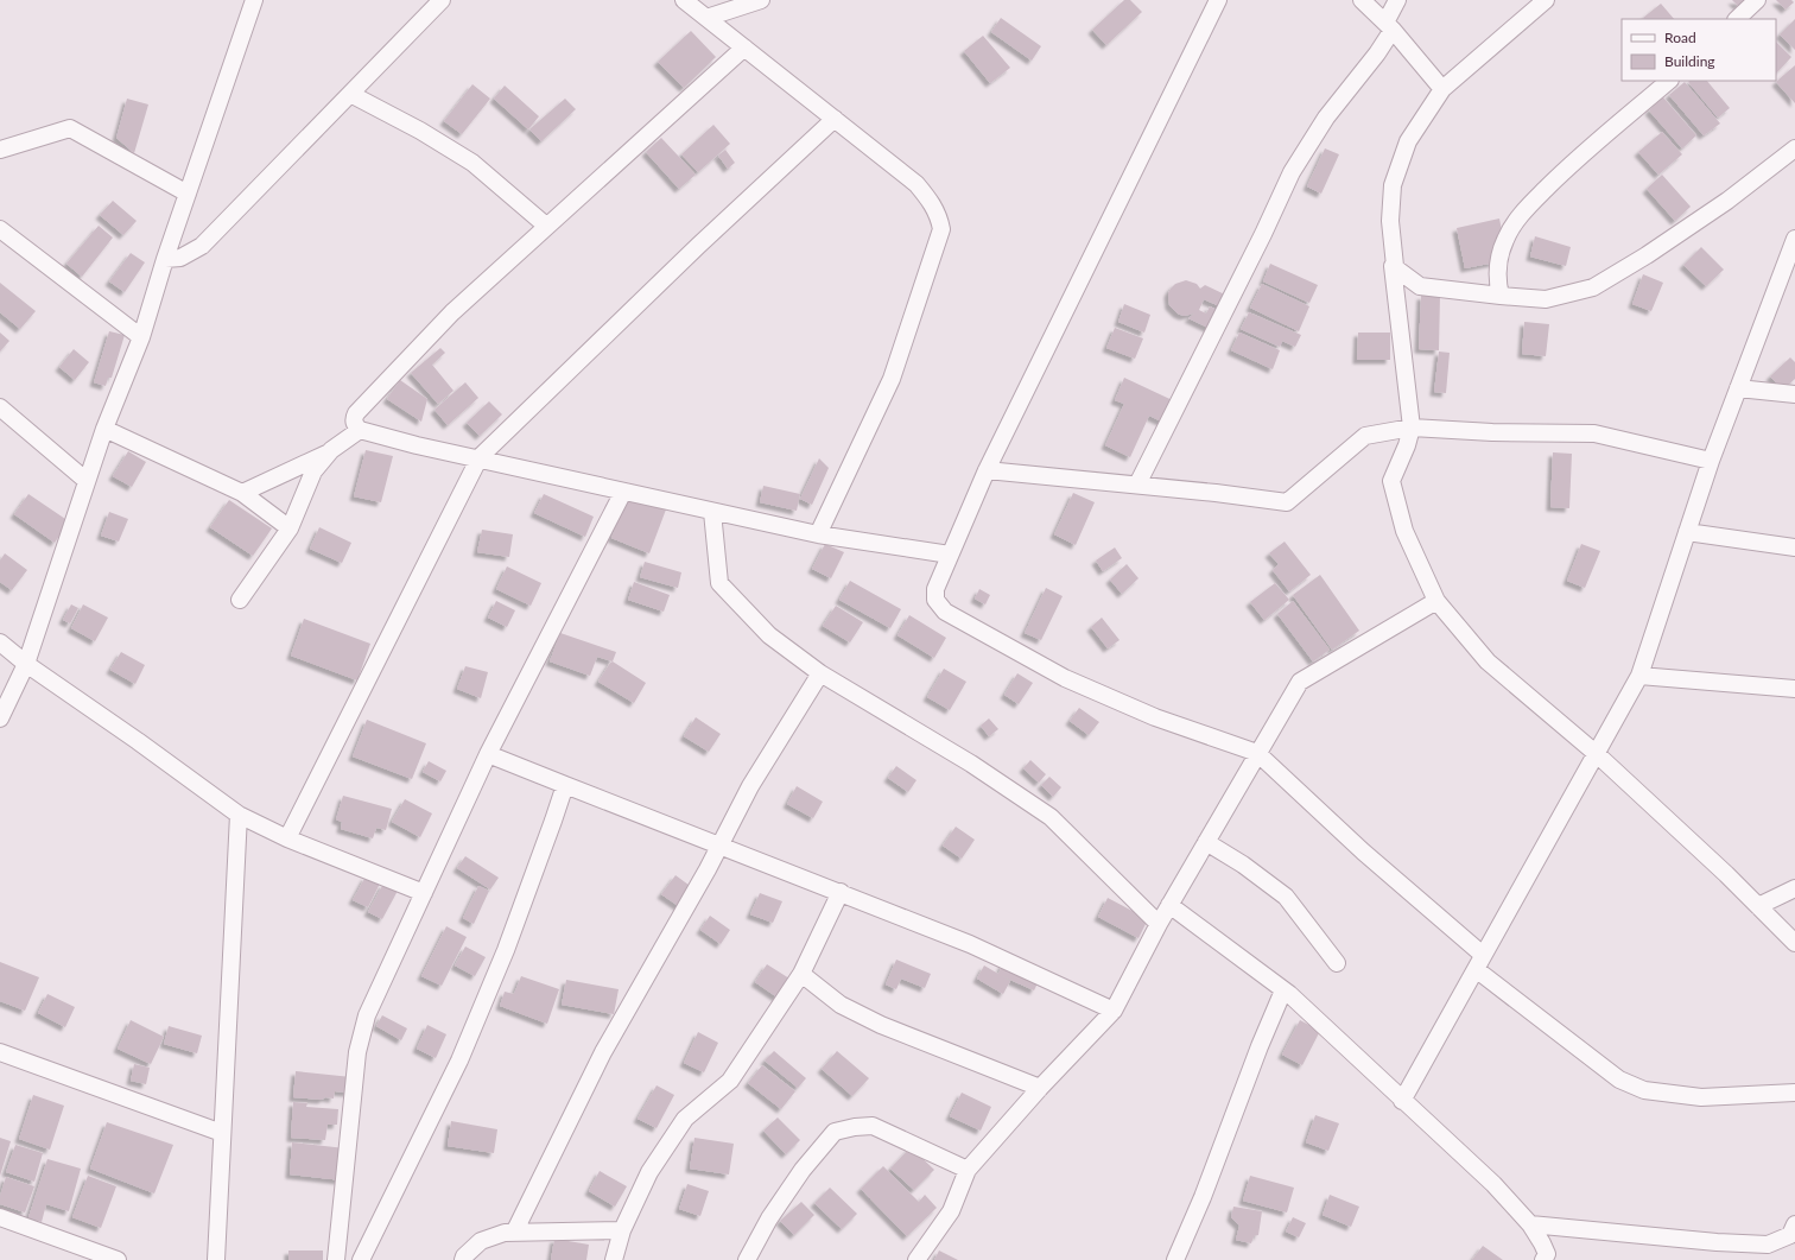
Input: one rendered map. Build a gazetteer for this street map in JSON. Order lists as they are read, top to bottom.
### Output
{
  "legend": ["Road", "Building"]
}
